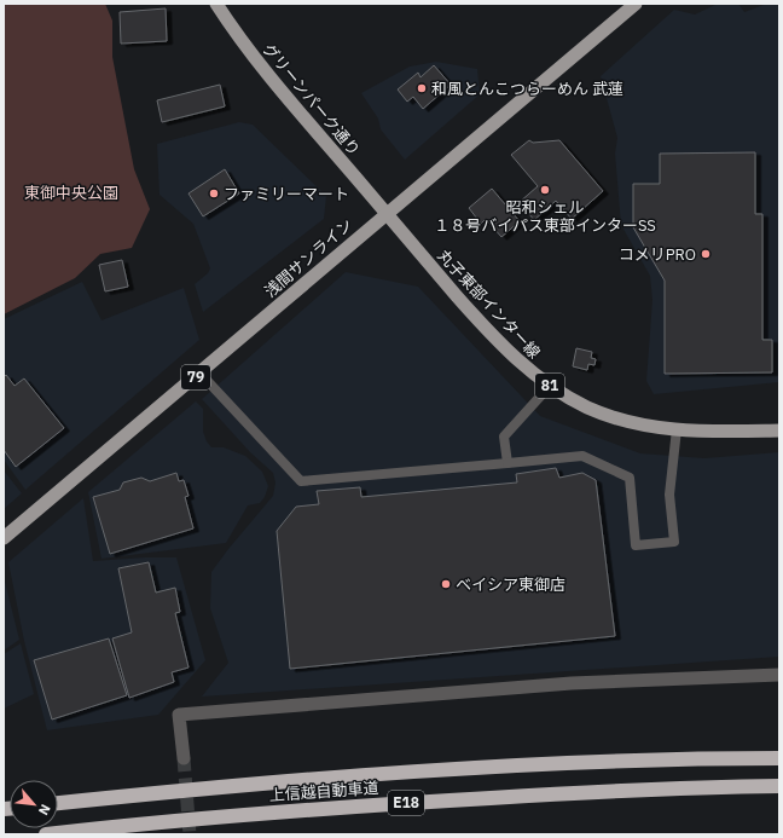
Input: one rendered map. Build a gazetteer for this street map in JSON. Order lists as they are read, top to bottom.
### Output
{
  "streets": {
    "highway": ["上信越自動車道", "E18"],
    "main road": [
      "グリーンパーク通り",
      "浅間サンライン",
      "丸子東部インター線",
      "79",
      "81"
    ]
  },
  "crossings": [
    ["グリーンパーク通り", "浅間サンライン"],
    ["グリーンパーク通り", "丸子東部インター線"],
    ["浅間サンライン", "丸子東部インター線"]
  ],
  "parks": ["東御中央公園"],
  "places": [
    "和風とんこつらーめん 武蓮",
    "昭和シェル １８号バイパス東部インターSS",
    "ファミリーマート",
    "コメリPRO",
    "ベイシア東御店"
  ],
  "north": "bottom right"
}
